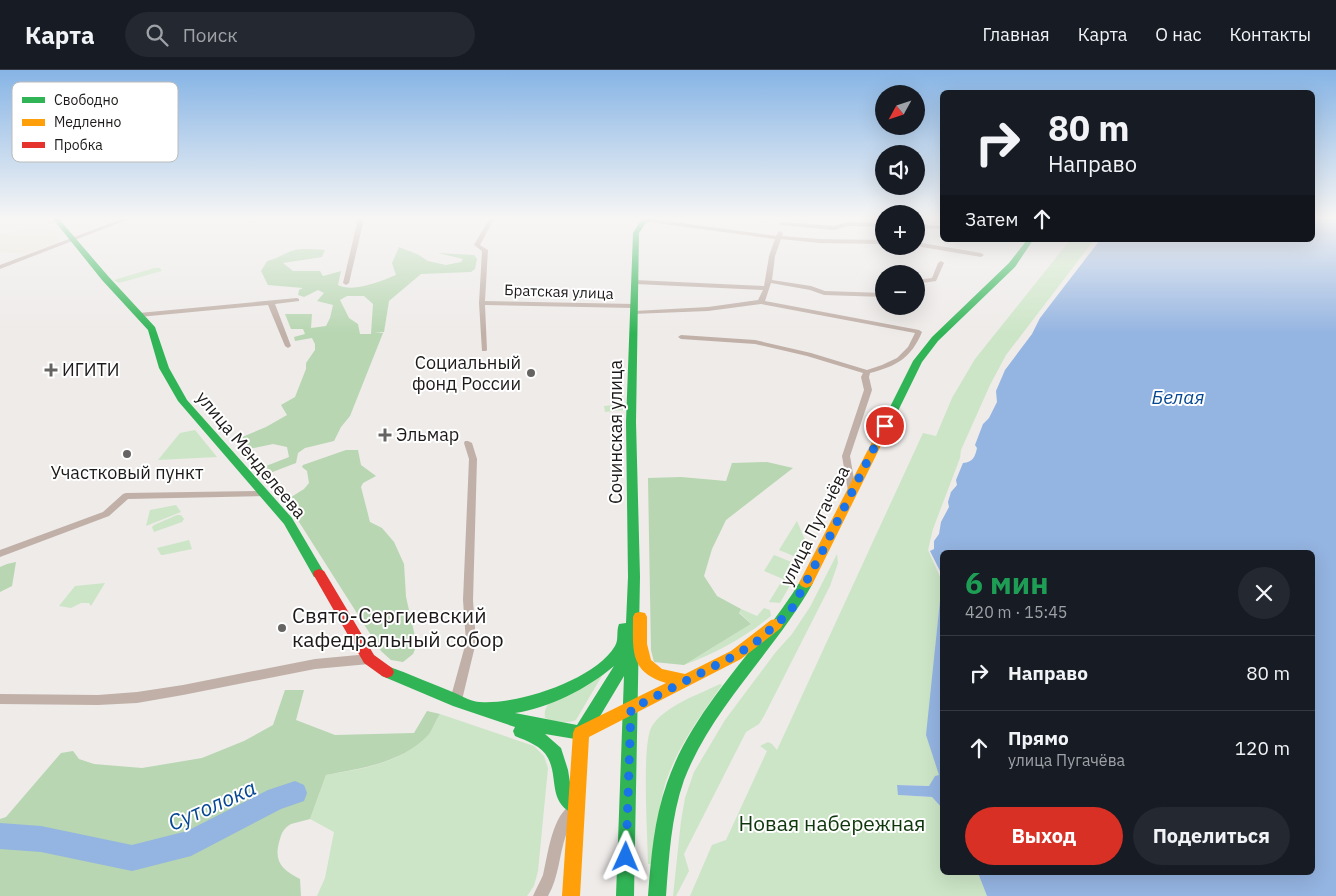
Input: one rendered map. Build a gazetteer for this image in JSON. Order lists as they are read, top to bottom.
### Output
{
  "streets": {
    "main road": ["Сочинская улица", "улица Менделеева", "улица Пугачёва"],
    "street": ["Братская улица"]
  },
  "crossings": [
    ["Братская улица", "Сочинская улица"],
    ["Сочинская улица", "улица Менделеева"]
  ],
  "water": ["Белая", "Сутолока"],
  "parks": ["Новая набережная"],
  "places": {
    "health": ["ИГИТИ", "Эльмар"],
    "other": ["Социальный фонд России", "Участковый пункт", "Свято-Сергиевский кафедральный собор"]
  },
  "legend": ["Свободно", "Медленно", "Пробка"],
  "north": "bottom left",
  "page": {
    "header": "Карта",
    "search": "Поиск",
    "nav": [
      "Главная",
      "Карта",
      "О нас",
      "Контакты"
    ],
    "map_buttons": ["+", "−"],
    "turn": ["80 m", "Направо"],
    "then": "Затем",
    "heading": ["6 мин", "420 m · 15:45"],
    "list": [
      {
        "name": "Направо",
        "value": "80 m"
      },
      {
        "name": "Прямо",
        "note": "улица Пугачёва",
        "value": "120 m"
      }
    ],
    "buttons": ["Выход", "Поделиться"]
  }
}
